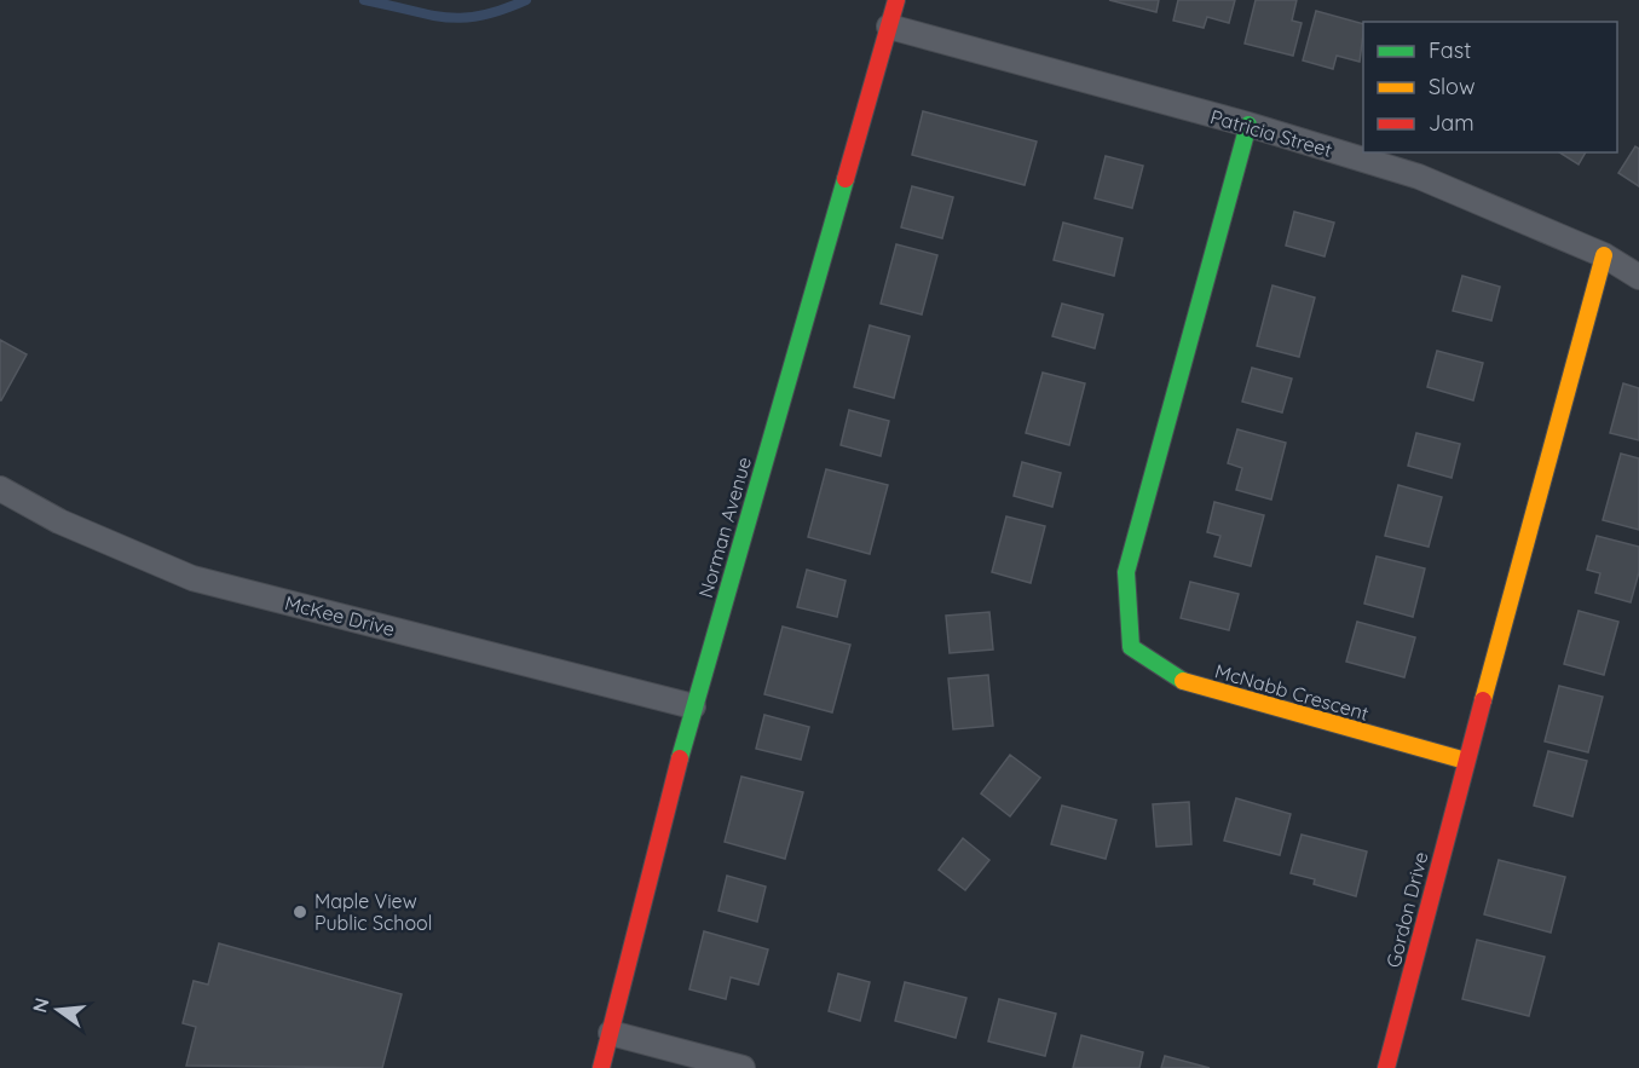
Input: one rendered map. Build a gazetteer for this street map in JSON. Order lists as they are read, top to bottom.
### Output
{
  "streets": {
    "street": [
      "Patricia Street",
      "Norman Avenue",
      "McKee Drive",
      "McNabb Crescent",
      "Gordon Drive"
    ]
  },
  "crossings": [
    ["Patricia Street", "Norman Avenue"],
    ["Patricia Street", "McNabb Crescent"],
    ["Norman Avenue", "McKee Drive"],
    ["McNabb Crescent", "Gordon Drive"]
  ],
  "places": ["Maple View Public School"],
  "legend": ["Fast", "Slow", "Jam"],
  "north": "left"
}
